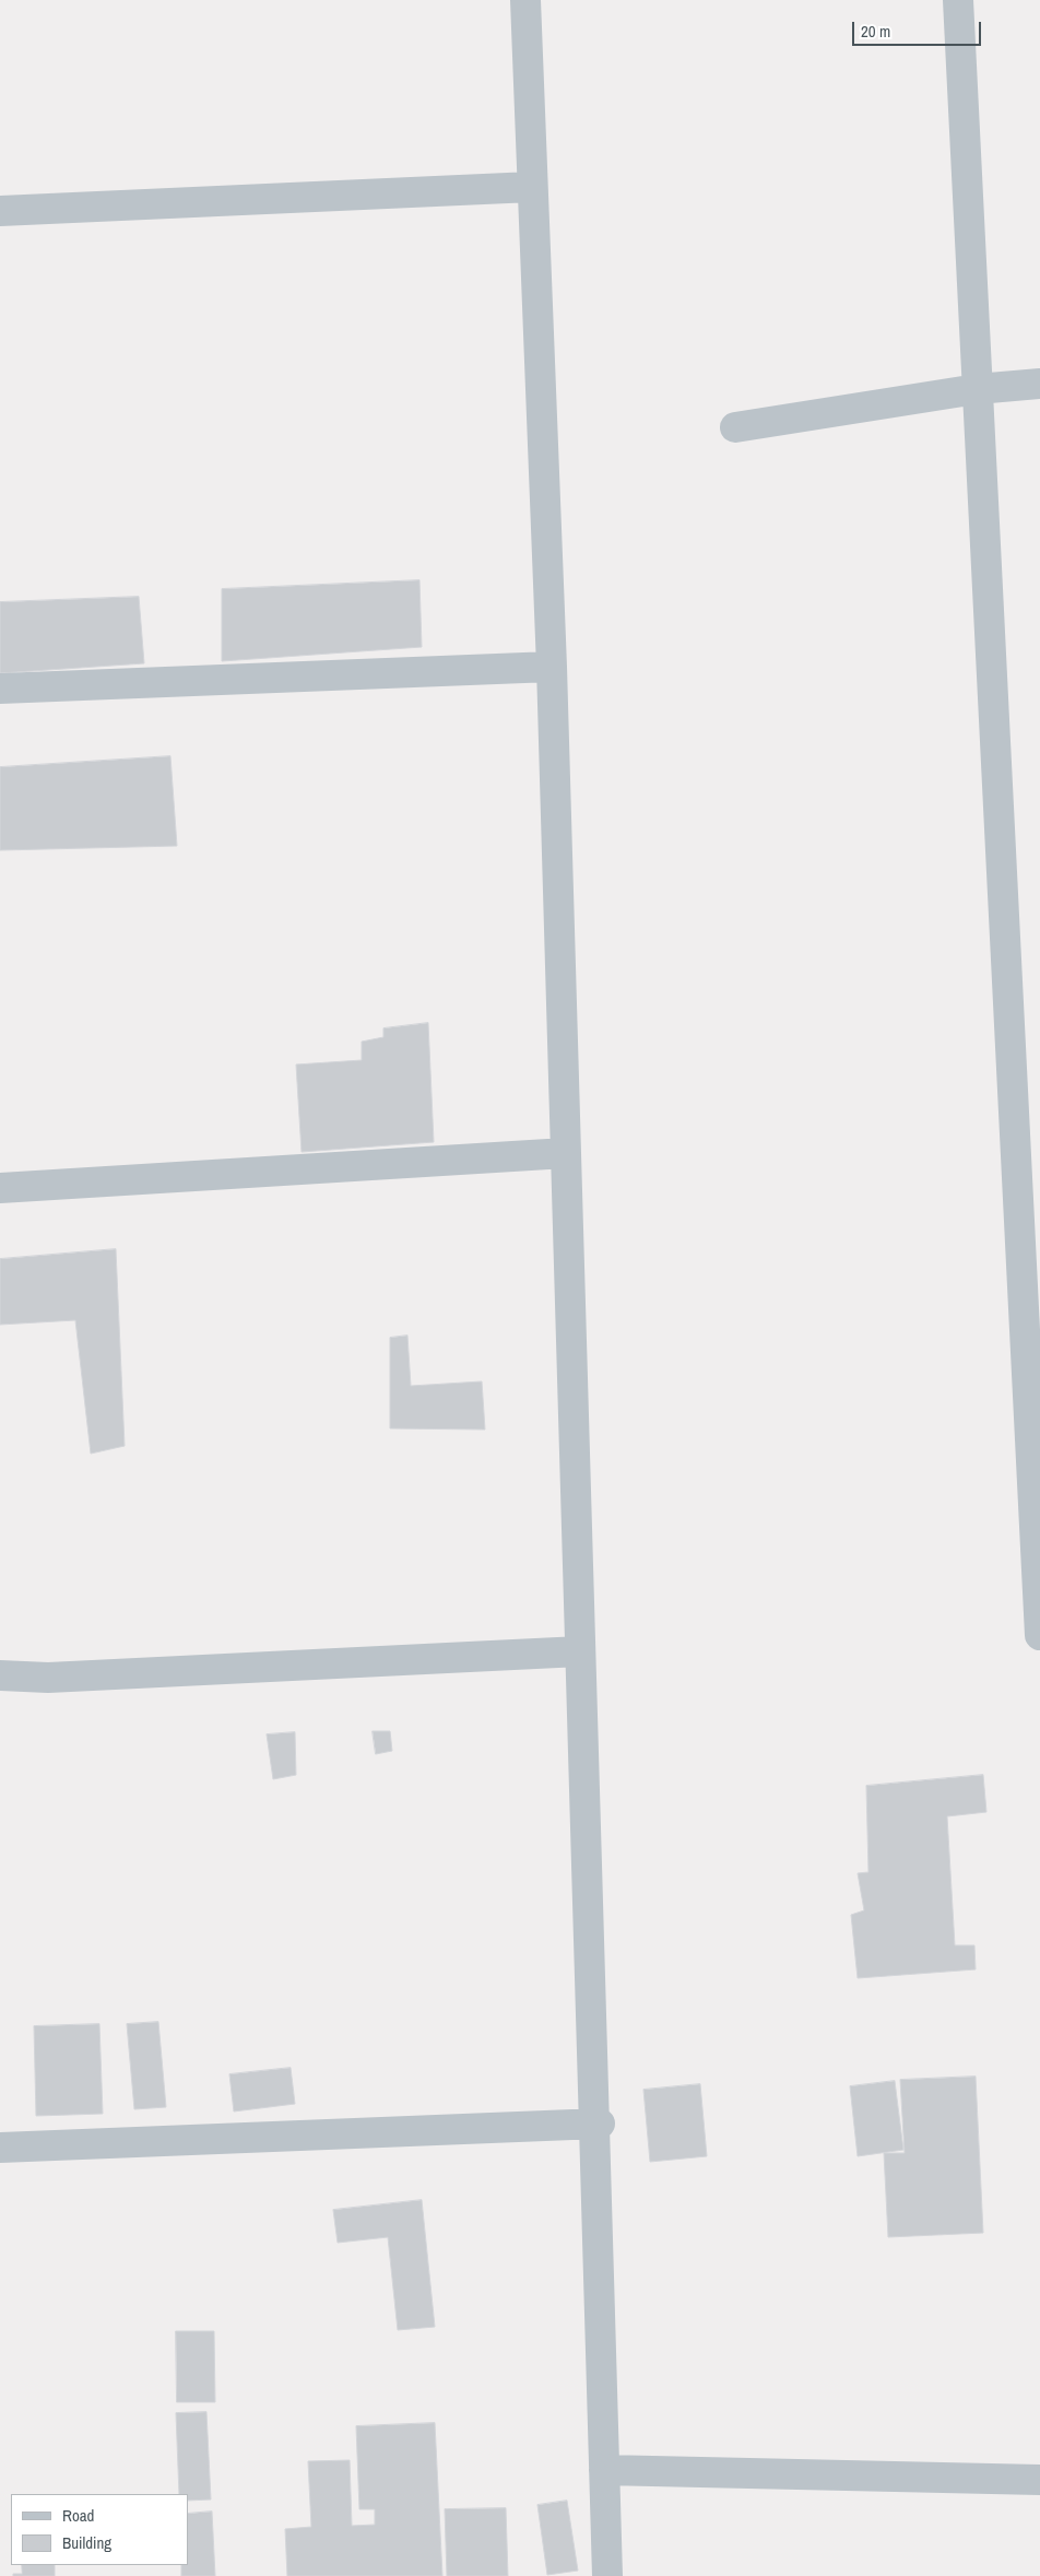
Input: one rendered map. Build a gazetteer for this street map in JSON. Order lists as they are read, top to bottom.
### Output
{
  "legend": ["Road", "Building"],
  "scale_bar": "20 m"
}
